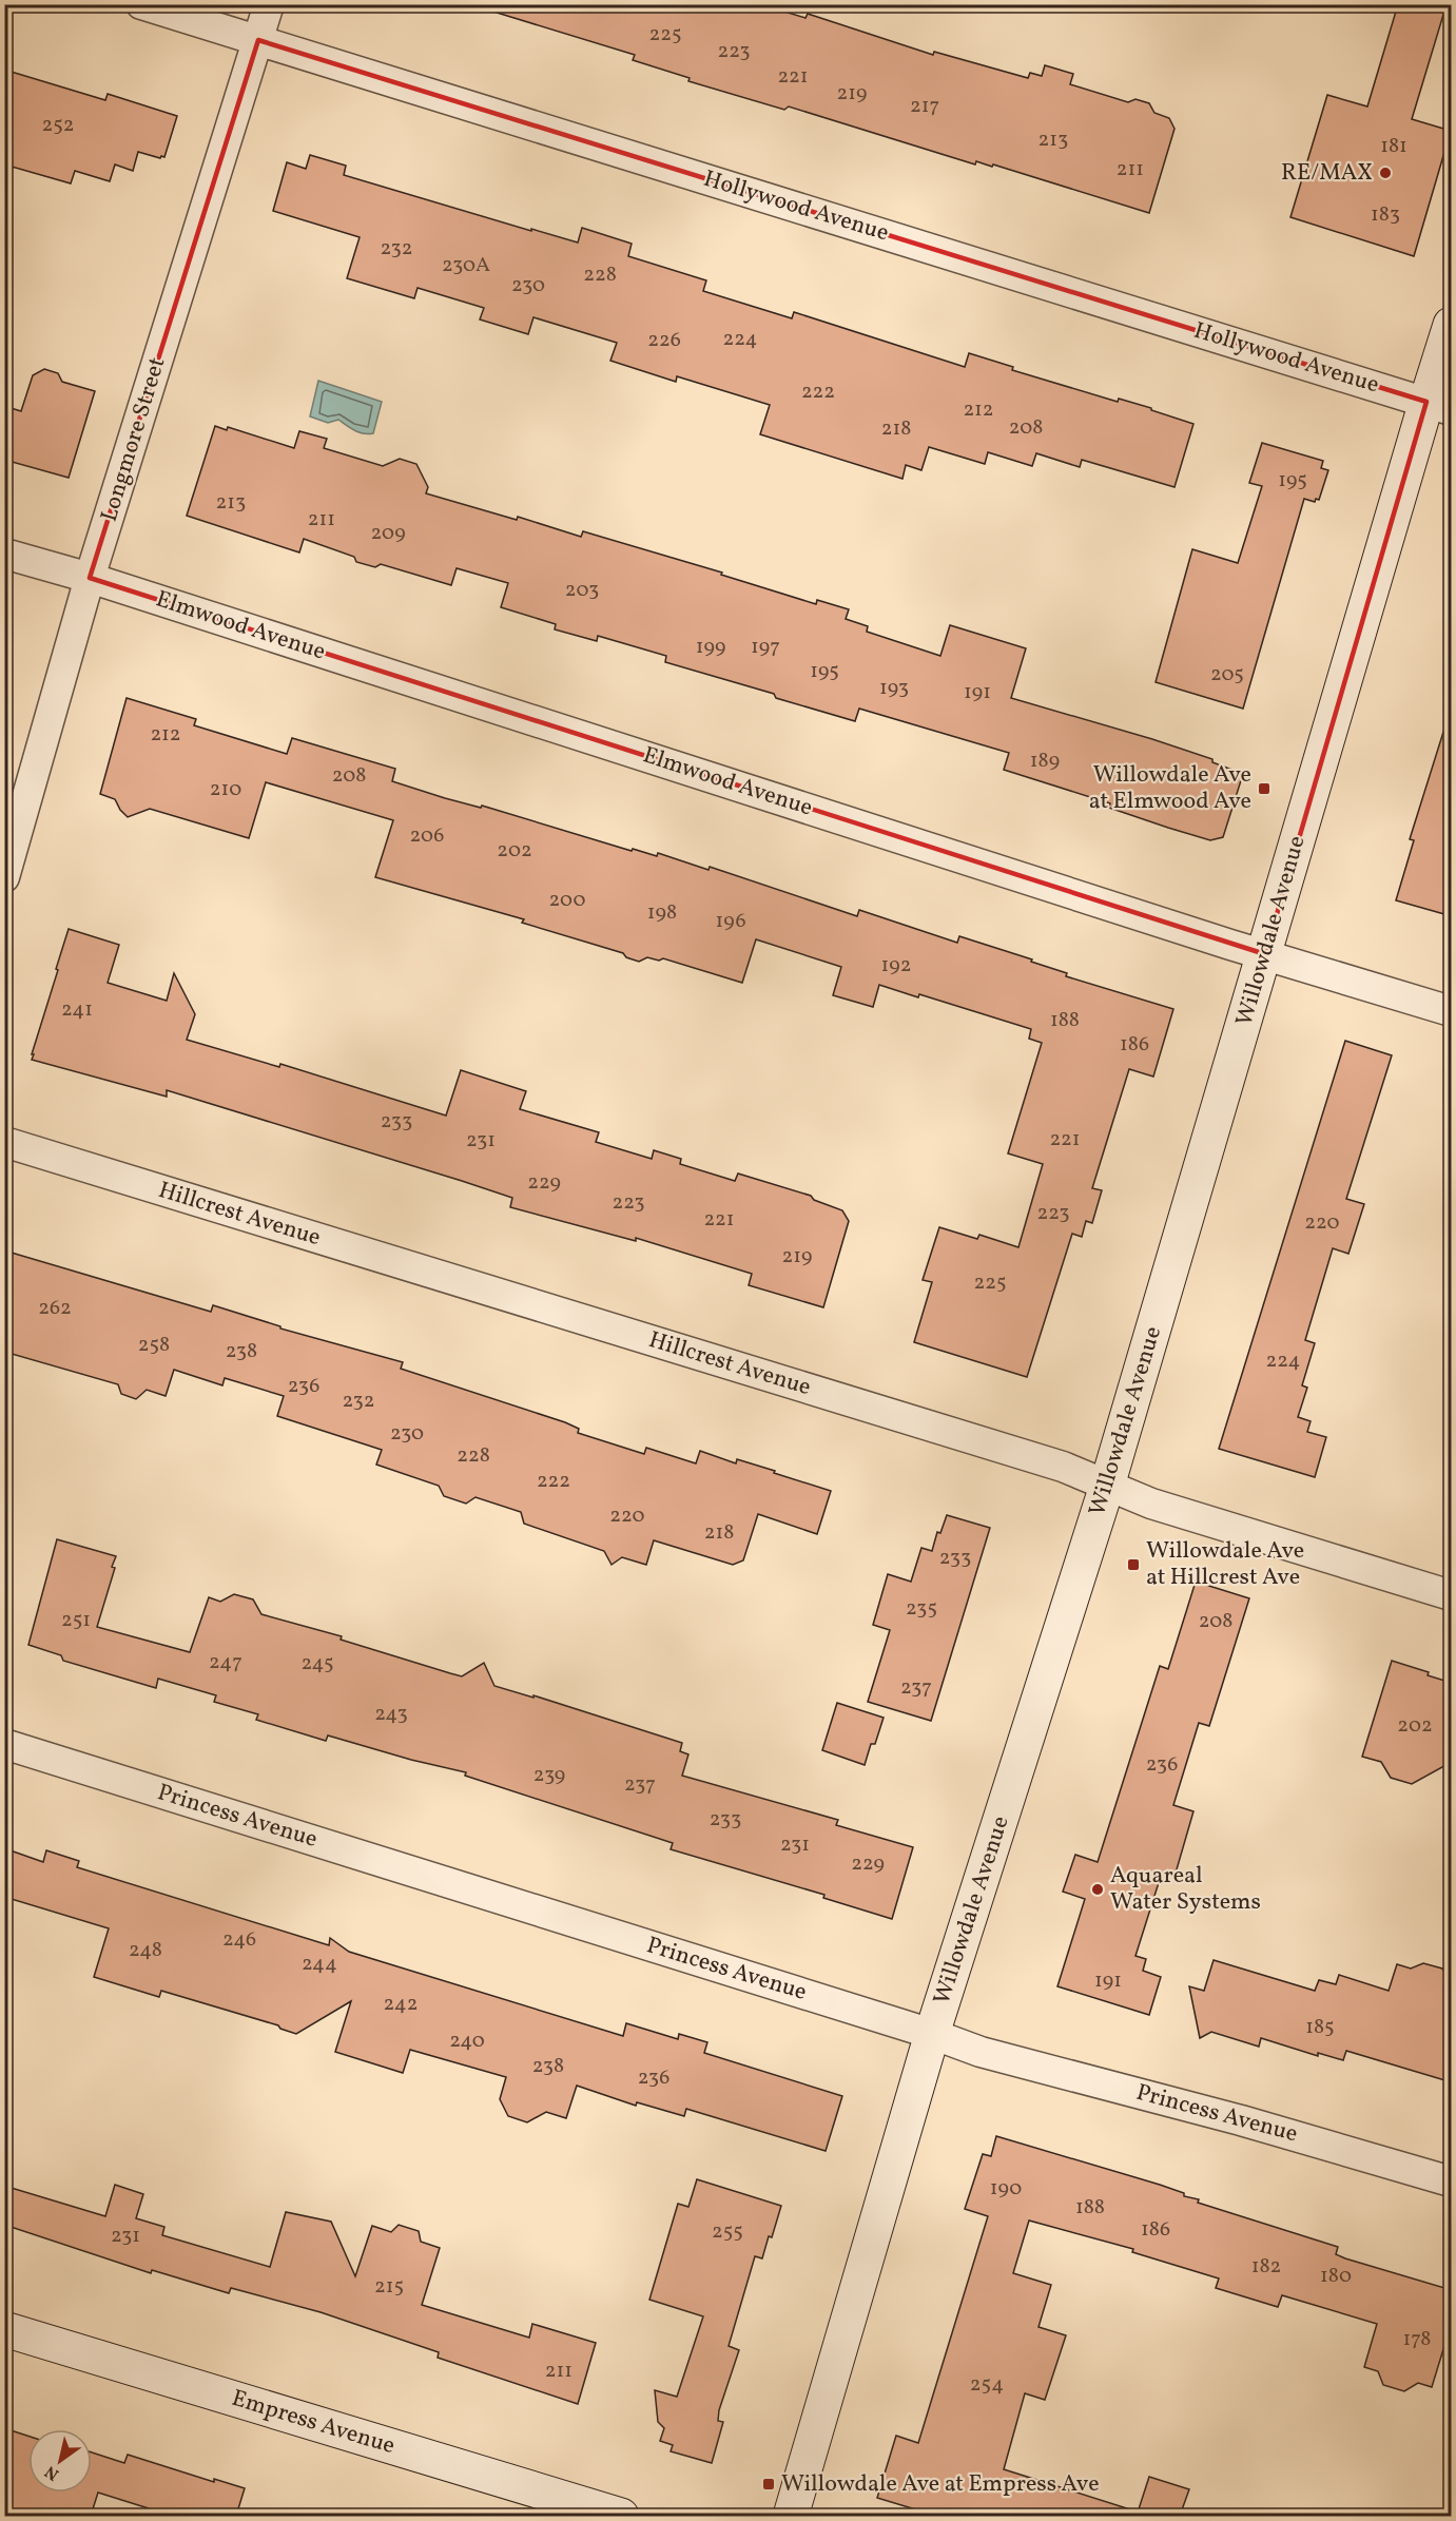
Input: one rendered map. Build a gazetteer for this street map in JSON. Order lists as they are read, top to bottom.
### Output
{
  "streets": {
    "street": [
      "Hollywood Avenue",
      "Longmore Street",
      "Elmwood Avenue",
      "Willowdale Avenue",
      "Hillcrest Avenue",
      "Princess Avenue",
      "Empress Avenue"
    ]
  },
  "crossings": [
    ["Hollywood Avenue", "Longmore Street"],
    ["Hollywood Avenue", "Willowdale Avenue"],
    ["Longmore Street", "Elmwood Avenue"],
    ["Elmwood Avenue", "Willowdale Avenue"],
    ["Willowdale Avenue", "Hillcrest Avenue"],
    ["Willowdale Avenue", "Princess Avenue"]
  ],
  "places": {
    "other": ["RE/MAX", "Aquareal Water Systems"],
    "transit": ["Willowdale Ave at Elmwood Ave", "Willowdale Ave at Hillcrest Ave", "Willowdale Ave at Empress Ave"]
  },
  "house_numbers": [
    "225",
    "223",
    "221",
    "219",
    "217",
    "252",
    "213",
    "181",
    "211",
    "183",
    "232",
    "230A",
    "228",
    "230",
    "224",
    "226",
    "222",
    "212",
    "208",
    "218",
    "195",
    "213",
    "211",
    "209",
    "203",
    "199",
    "197",
    "195",
    "205",
    "193",
    "191",
    "212",
    "189",
    "208",
    "210",
    "206",
    "202",
    "200",
    "198",
    "196",
    "192",
    "241",
    "188",
    "186",
    "233",
    "221",
    "231",
    "229",
    "223",
    "223",
    "221",
    "220",
    "219",
    "225",
    "262",
    "258",
    "238",
    "224",
    "236",
    "232",
    "230",
    "228",
    "222",
    "220",
    "218",
    "233",
    "235",
    "251",
    "208",
    "247",
    "245",
    "237",
    "243",
    "202",
    "236",
    "239",
    "237",
    "233",
    "231",
    "229",
    "246",
    "248",
    "244",
    "191",
    "242",
    "185",
    "240",
    "238",
    "236",
    "190",
    "188",
    "186",
    "255",
    "231",
    "182",
    "180",
    "215",
    "178",
    "211",
    "254"
  ],
  "north": "bottom left"
}
